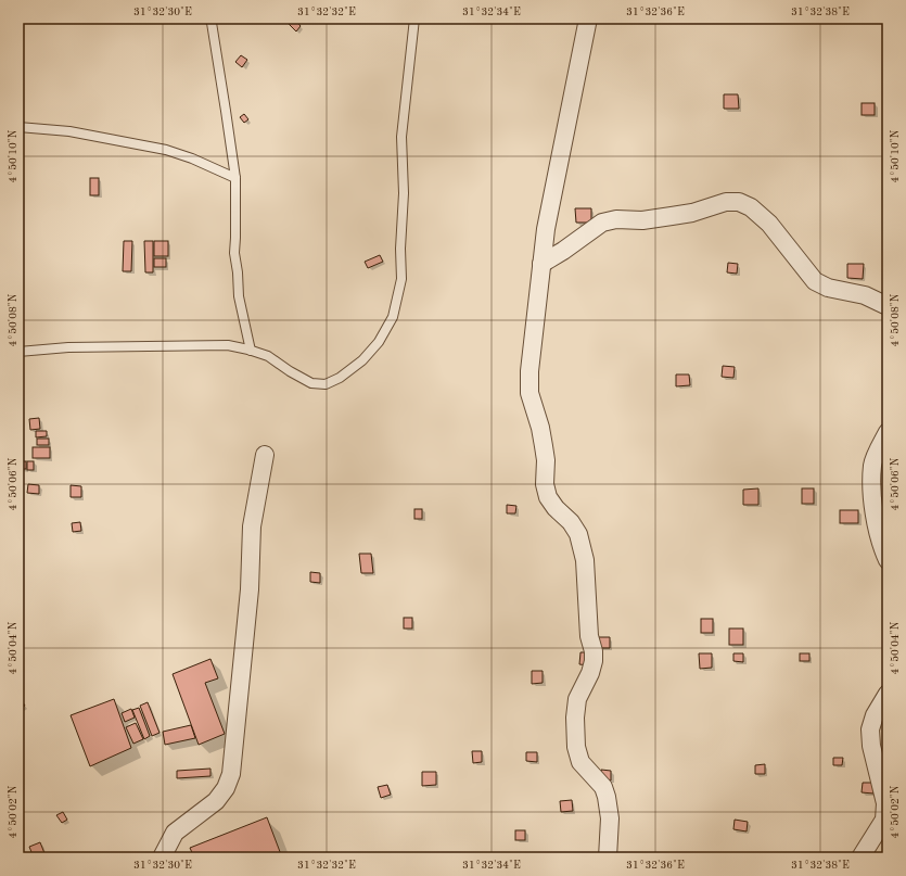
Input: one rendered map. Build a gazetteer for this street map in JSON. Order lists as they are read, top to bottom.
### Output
{
  "coordinates": [
    "31°32'30\"E",
    "31°32'32\"E",
    "31°32'34\"E",
    "31°32'36\"E",
    "31°32'38\"E",
    "4°50'10\"N",
    "4°50'08\"N",
    "4°50'06\"N",
    "4°50'04\"N",
    "4°50'02\"N"
  ]
}
